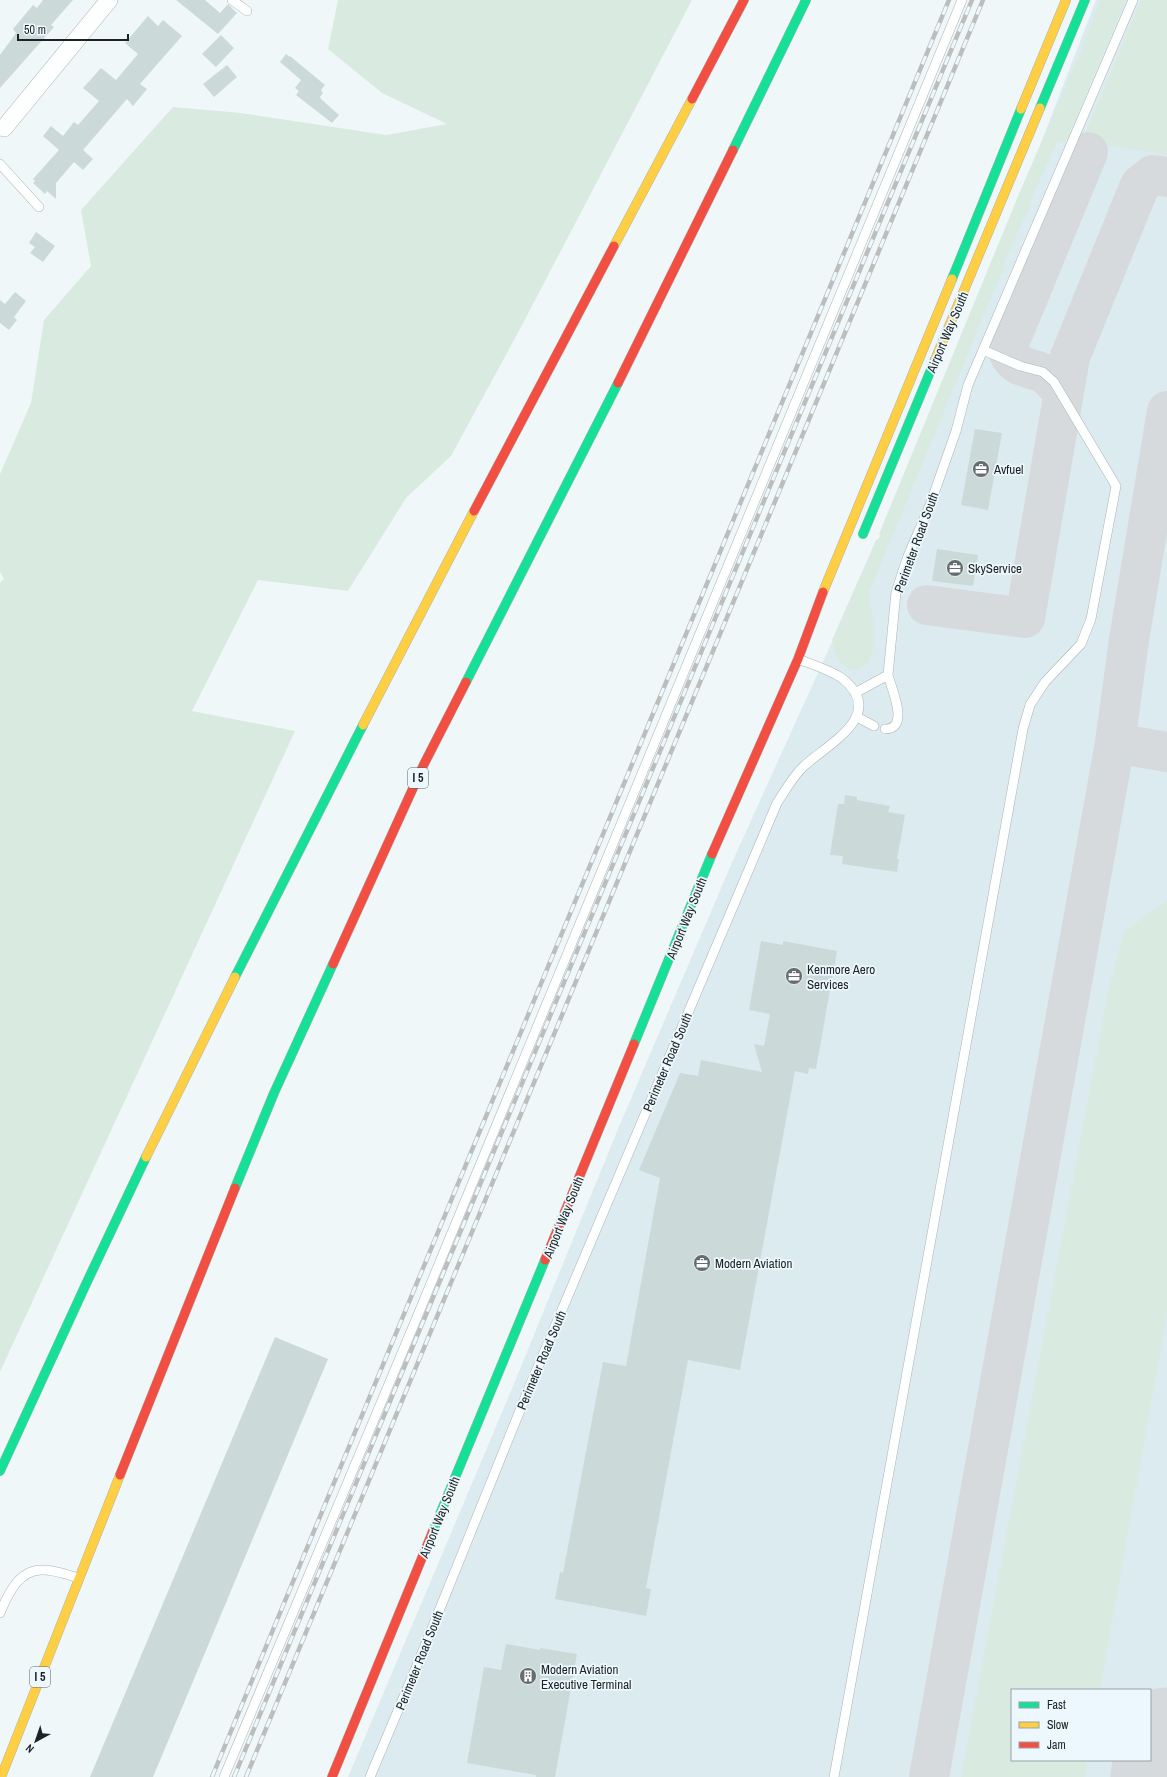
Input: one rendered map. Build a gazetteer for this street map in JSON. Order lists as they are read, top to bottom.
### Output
{
  "streets": {
    "main road": ["Airport Way South", "I 5"],
    "lane": ["Perimeter Road South"]
  },
  "places": {
    "office": [
      "Avfuel",
      "SkyService",
      "Kenmore Aero Services",
      "Modern Aviation"
    ],
    "building": ["Modern Aviation Executive Terminal"]
  },
  "legend": ["Fast", "Slow", "Jam"],
  "scale_bar": "50 m",
  "north": "bottom left"
}
